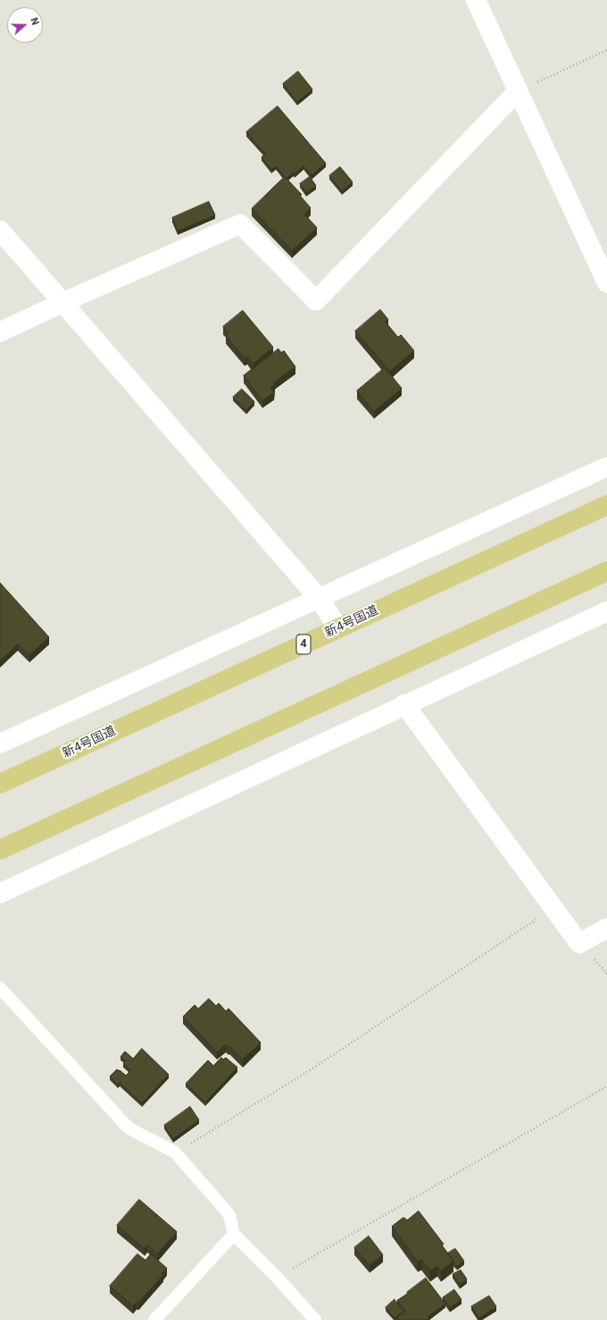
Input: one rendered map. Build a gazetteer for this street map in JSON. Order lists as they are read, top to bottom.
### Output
{
  "streets": {
    "highway": ["新4号国道", "4"]
  },
  "north": "right"
}
